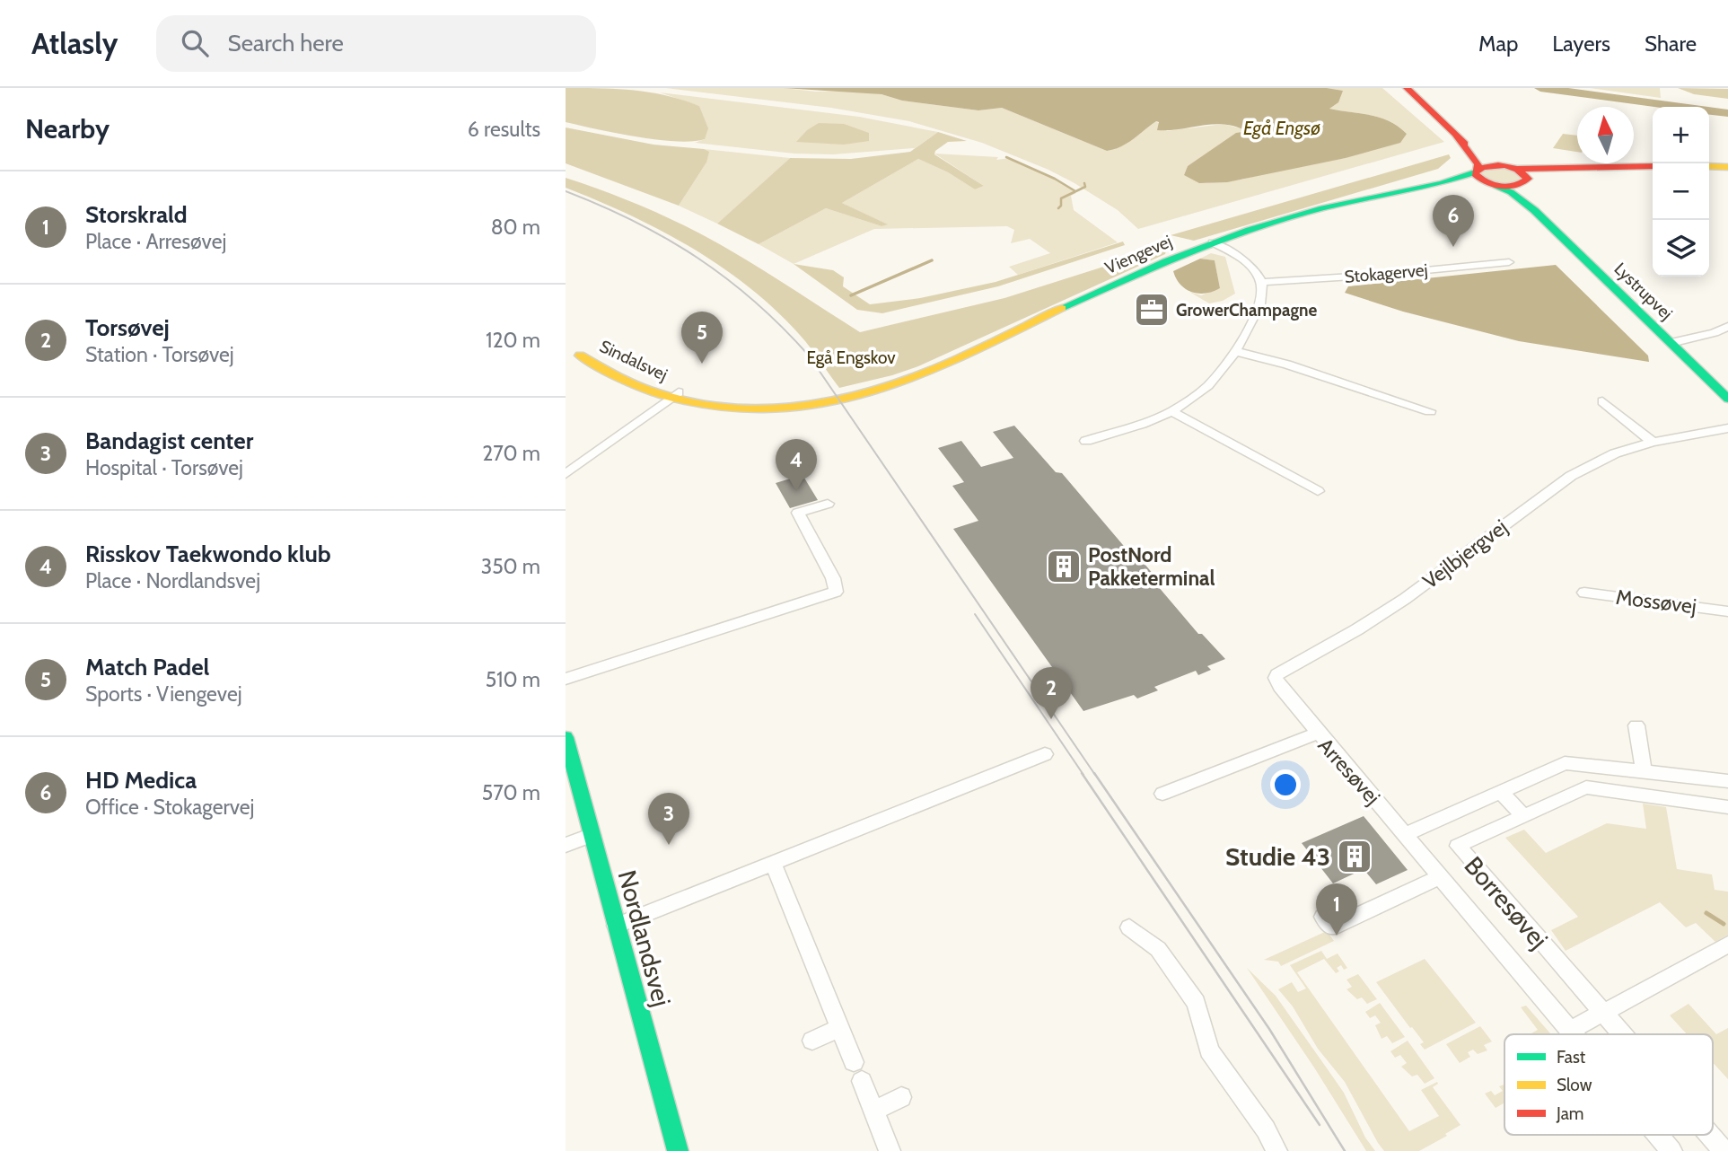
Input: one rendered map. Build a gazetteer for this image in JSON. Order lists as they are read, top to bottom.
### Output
{
  "streets": {
    "street": [
      "Viengevej",
      "Stokagervej",
      "Lystrupvej",
      "Sindalsvej",
      "Vejlbjergvej",
      "Mossøvej",
      "Arresøvej",
      "Borresøvej",
      "Nordlandsvej"
    ]
  },
  "crossings": [
    ["Viengevej", "Lystrupvej"],
    ["Viengevej", "Sindalsvej"],
    ["Vejlbjergvej", "Arresøvej"],
    ["Arresøvej", "Borresøvej"]
  ],
  "water": ["Egå Engsø"],
  "parks": ["Egå Engskov"],
  "places": {
    "office": ["GrowerChampagne"],
    "building": ["PostNord Pakketerminal", "Studie 43"]
  },
  "legend": ["Fast", "Slow", "Jam"],
  "north": "top",
  "page": {
    "header": "Atlasly",
    "search": "Search here",
    "nav": ["Map", "Layers", "Share"],
    "heading": ["Nearby", "6 results"],
    "map_buttons": ["+", "−"],
    "list": [
      {
        "mark": "1",
        "name": "Storskrald",
        "note": "Place · Arresøvej",
        "value": "80 m"
      },
      {
        "mark": "2",
        "name": "Torsøvej",
        "note": "Station · Torsøvej",
        "value": "120 m"
      },
      {
        "mark": "3",
        "name": "Bandagist center",
        "note": "Hospital · Torsøvej",
        "value": "270 m"
      },
      {
        "mark": "4",
        "name": "Risskov Taekwondo klub",
        "note": "Place · Nordlandsvej",
        "value": "350 m"
      },
      {
        "mark": "5",
        "name": "Match Padel",
        "note": "Sports · Viengevej",
        "value": "510 m"
      },
      {
        "mark": "6",
        "name": "HD Medica",
        "note": "Office · Stokagervej",
        "value": "570 m"
      }
    ],
    "pins": [
      "6",
      "5",
      "4",
      "2",
      "3",
      "1"
    ]
  }
}
